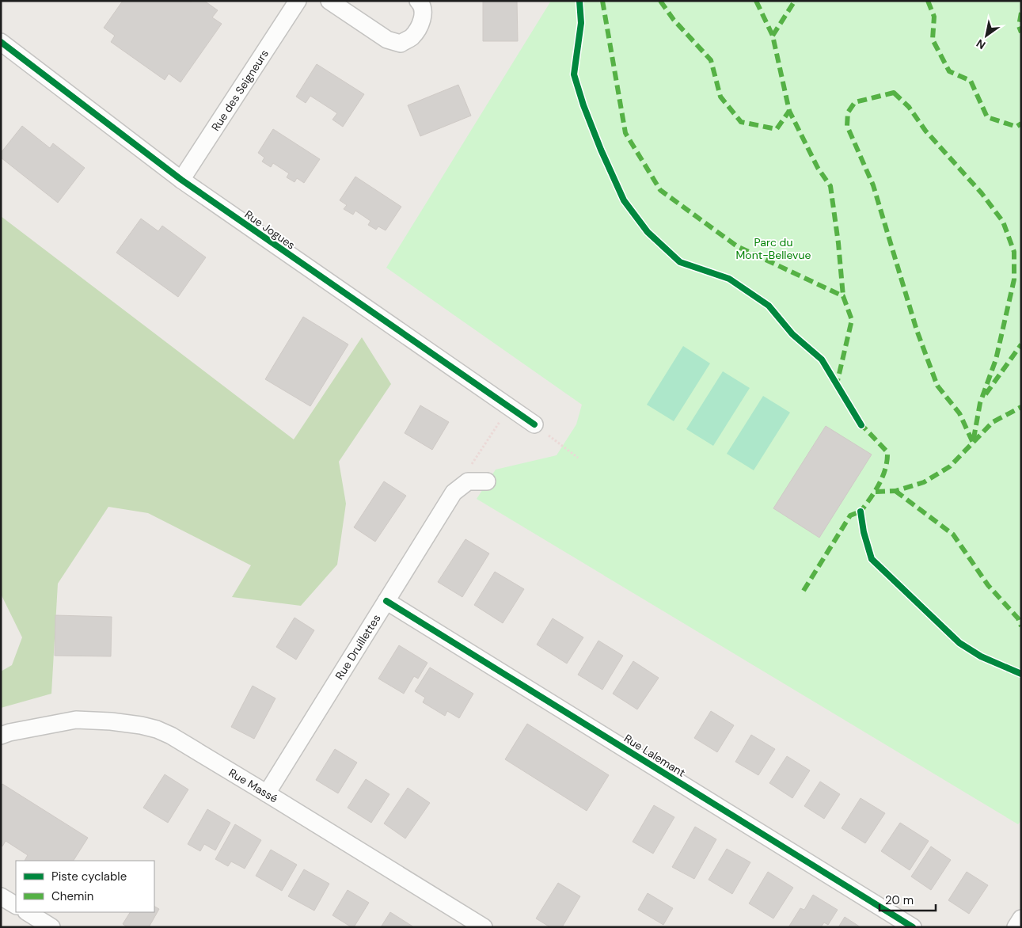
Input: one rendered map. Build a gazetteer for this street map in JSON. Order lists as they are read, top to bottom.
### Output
{
  "streets": {
    "street": [
      "Rue des Seigneurs",
      "Rue Jogues",
      "Rue Druillettes",
      "Rue Lalemant",
      "Rue Massé"
    ]
  },
  "crossings": [
    ["Rue des Seigneurs", "Rue Jogues"],
    ["Rue Druillettes", "Rue Lalemant"],
    ["Rue Druillettes", "Rue Massé"]
  ],
  "parks": ["Parc du Mont-Bellevue"],
  "legend": ["Piste cyclable", "Chemin"],
  "scale_bar": "20 m",
  "north": "bottom left"
}
